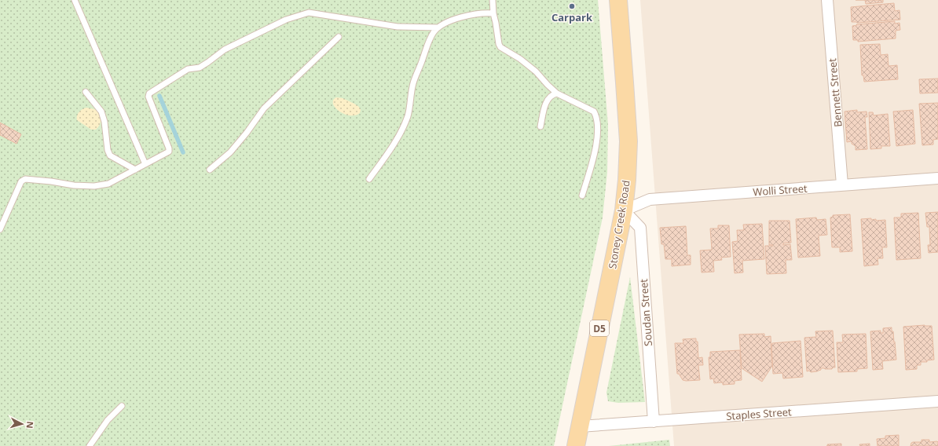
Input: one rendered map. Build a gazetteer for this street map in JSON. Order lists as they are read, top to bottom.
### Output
{
  "streets": {
    "main road": ["Stoney Creek Road", "D5"],
    "street": [
      "Bennett Street",
      "Wolli Street",
      "Soudan Street",
      "Staples Street"
    ]
  },
  "crossings": [
    ["Bennett Street", "Wolli Street"],
    ["Wolli Street", "Stoney Creek Road"],
    ["Wolli Street", "Soudan Street"],
    ["Stoney Creek Road", "Soudan Street"],
    ["Stoney Creek Road", "Staples Street"],
    ["Soudan Street", "Staples Street"]
  ],
  "places": ["Carpark"],
  "north": "right"
}
